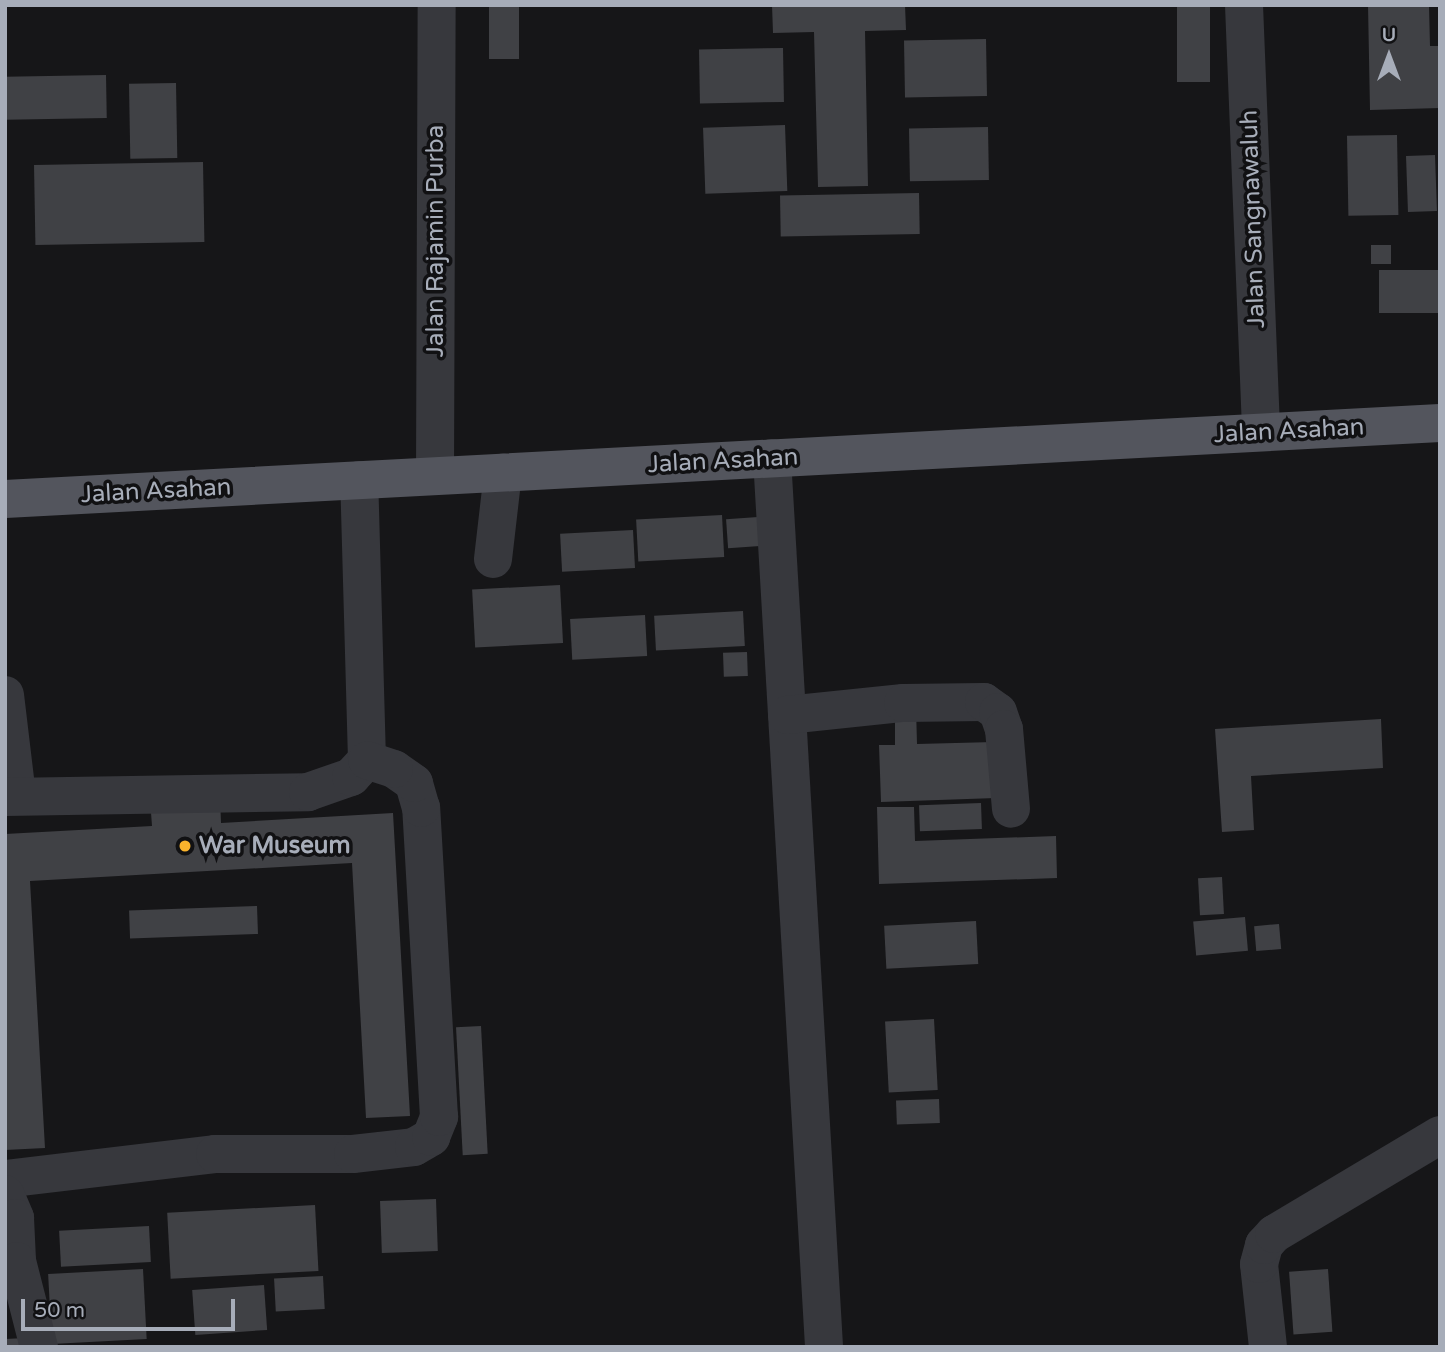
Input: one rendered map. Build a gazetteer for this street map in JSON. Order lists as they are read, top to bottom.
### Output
{
  "streets": {
    "main road": ["Jalan Asahan"],
    "street": ["Jalan Sangnawaluh", "Jalan Rajamin Purba"]
  },
  "crossings": [
    ["Jalan Sangnawaluh", "Jalan Asahan"],
    ["Jalan Rajamin Purba", "Jalan Asahan"]
  ],
  "places": ["War Museum"],
  "scale_bar": "50 m",
  "north": "top"
}
